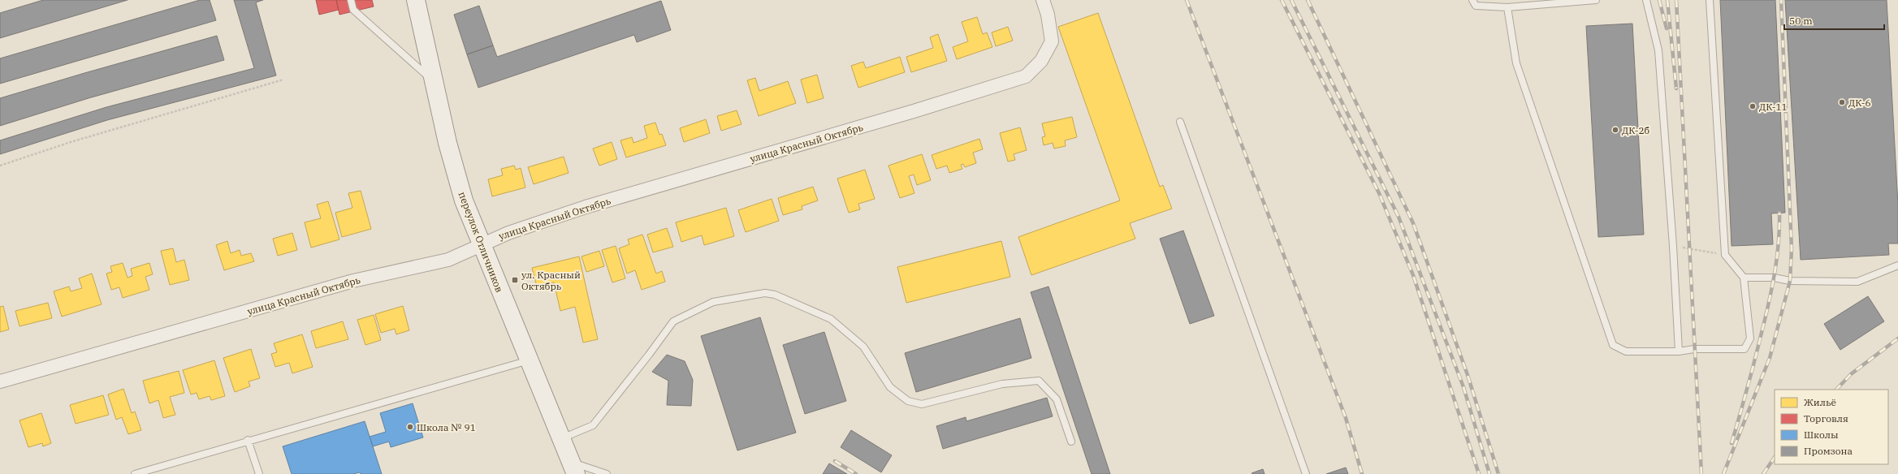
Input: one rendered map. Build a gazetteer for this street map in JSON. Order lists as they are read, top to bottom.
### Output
{
  "streets": {
    "main road": ["переулок Отличников"],
    "street": ["улица Красный Октябрь"]
  },
  "crossings": [
    ["улица Красный Октябрь", "переулок Отличников"]
  ],
  "places": {
    "other": [
      "ДК-6",
      "ДК-11",
      "ДК-2б",
      "Школа № 91"
    ],
    "transit": ["ул. Красный Октябрь"]
  },
  "legend": [
    "Жильё",
    "Торговля",
    "Школы",
    "Промзона"
  ],
  "scale_bar": "50 m"
}
